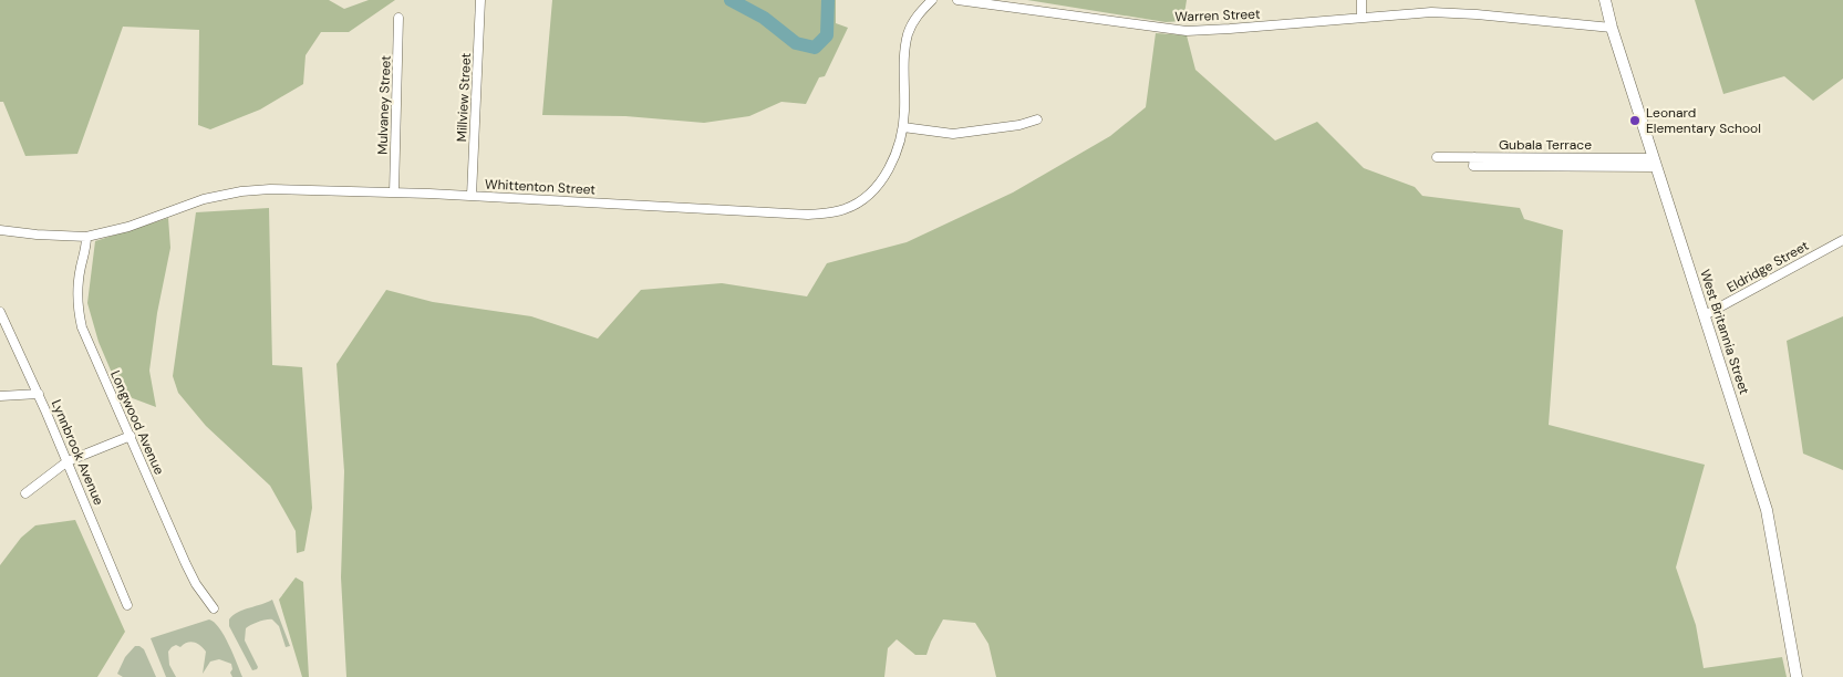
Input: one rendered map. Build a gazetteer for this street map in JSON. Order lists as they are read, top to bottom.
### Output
{
  "streets": {
    "street": [
      "Warren Street",
      "Millview Street",
      "Mulvaney Street",
      "Gubala Terrace",
      "Whittenton Street",
      "Eldridge Street",
      "West Britannia Street",
      "Longwood Avenue",
      "Lynnbrook Avenue"
    ]
  },
  "crossings": [
    ["Warren Street", "West Britannia Street"],
    ["Millview Street", "Whittenton Street"],
    ["Mulvaney Street", "Whittenton Street"],
    ["Gubala Terrace", "West Britannia Street"],
    ["Whittenton Street", "Longwood Avenue"],
    ["Eldridge Street", "West Britannia Street"]
  ],
  "places": ["Leonard Elementary School"]
}
